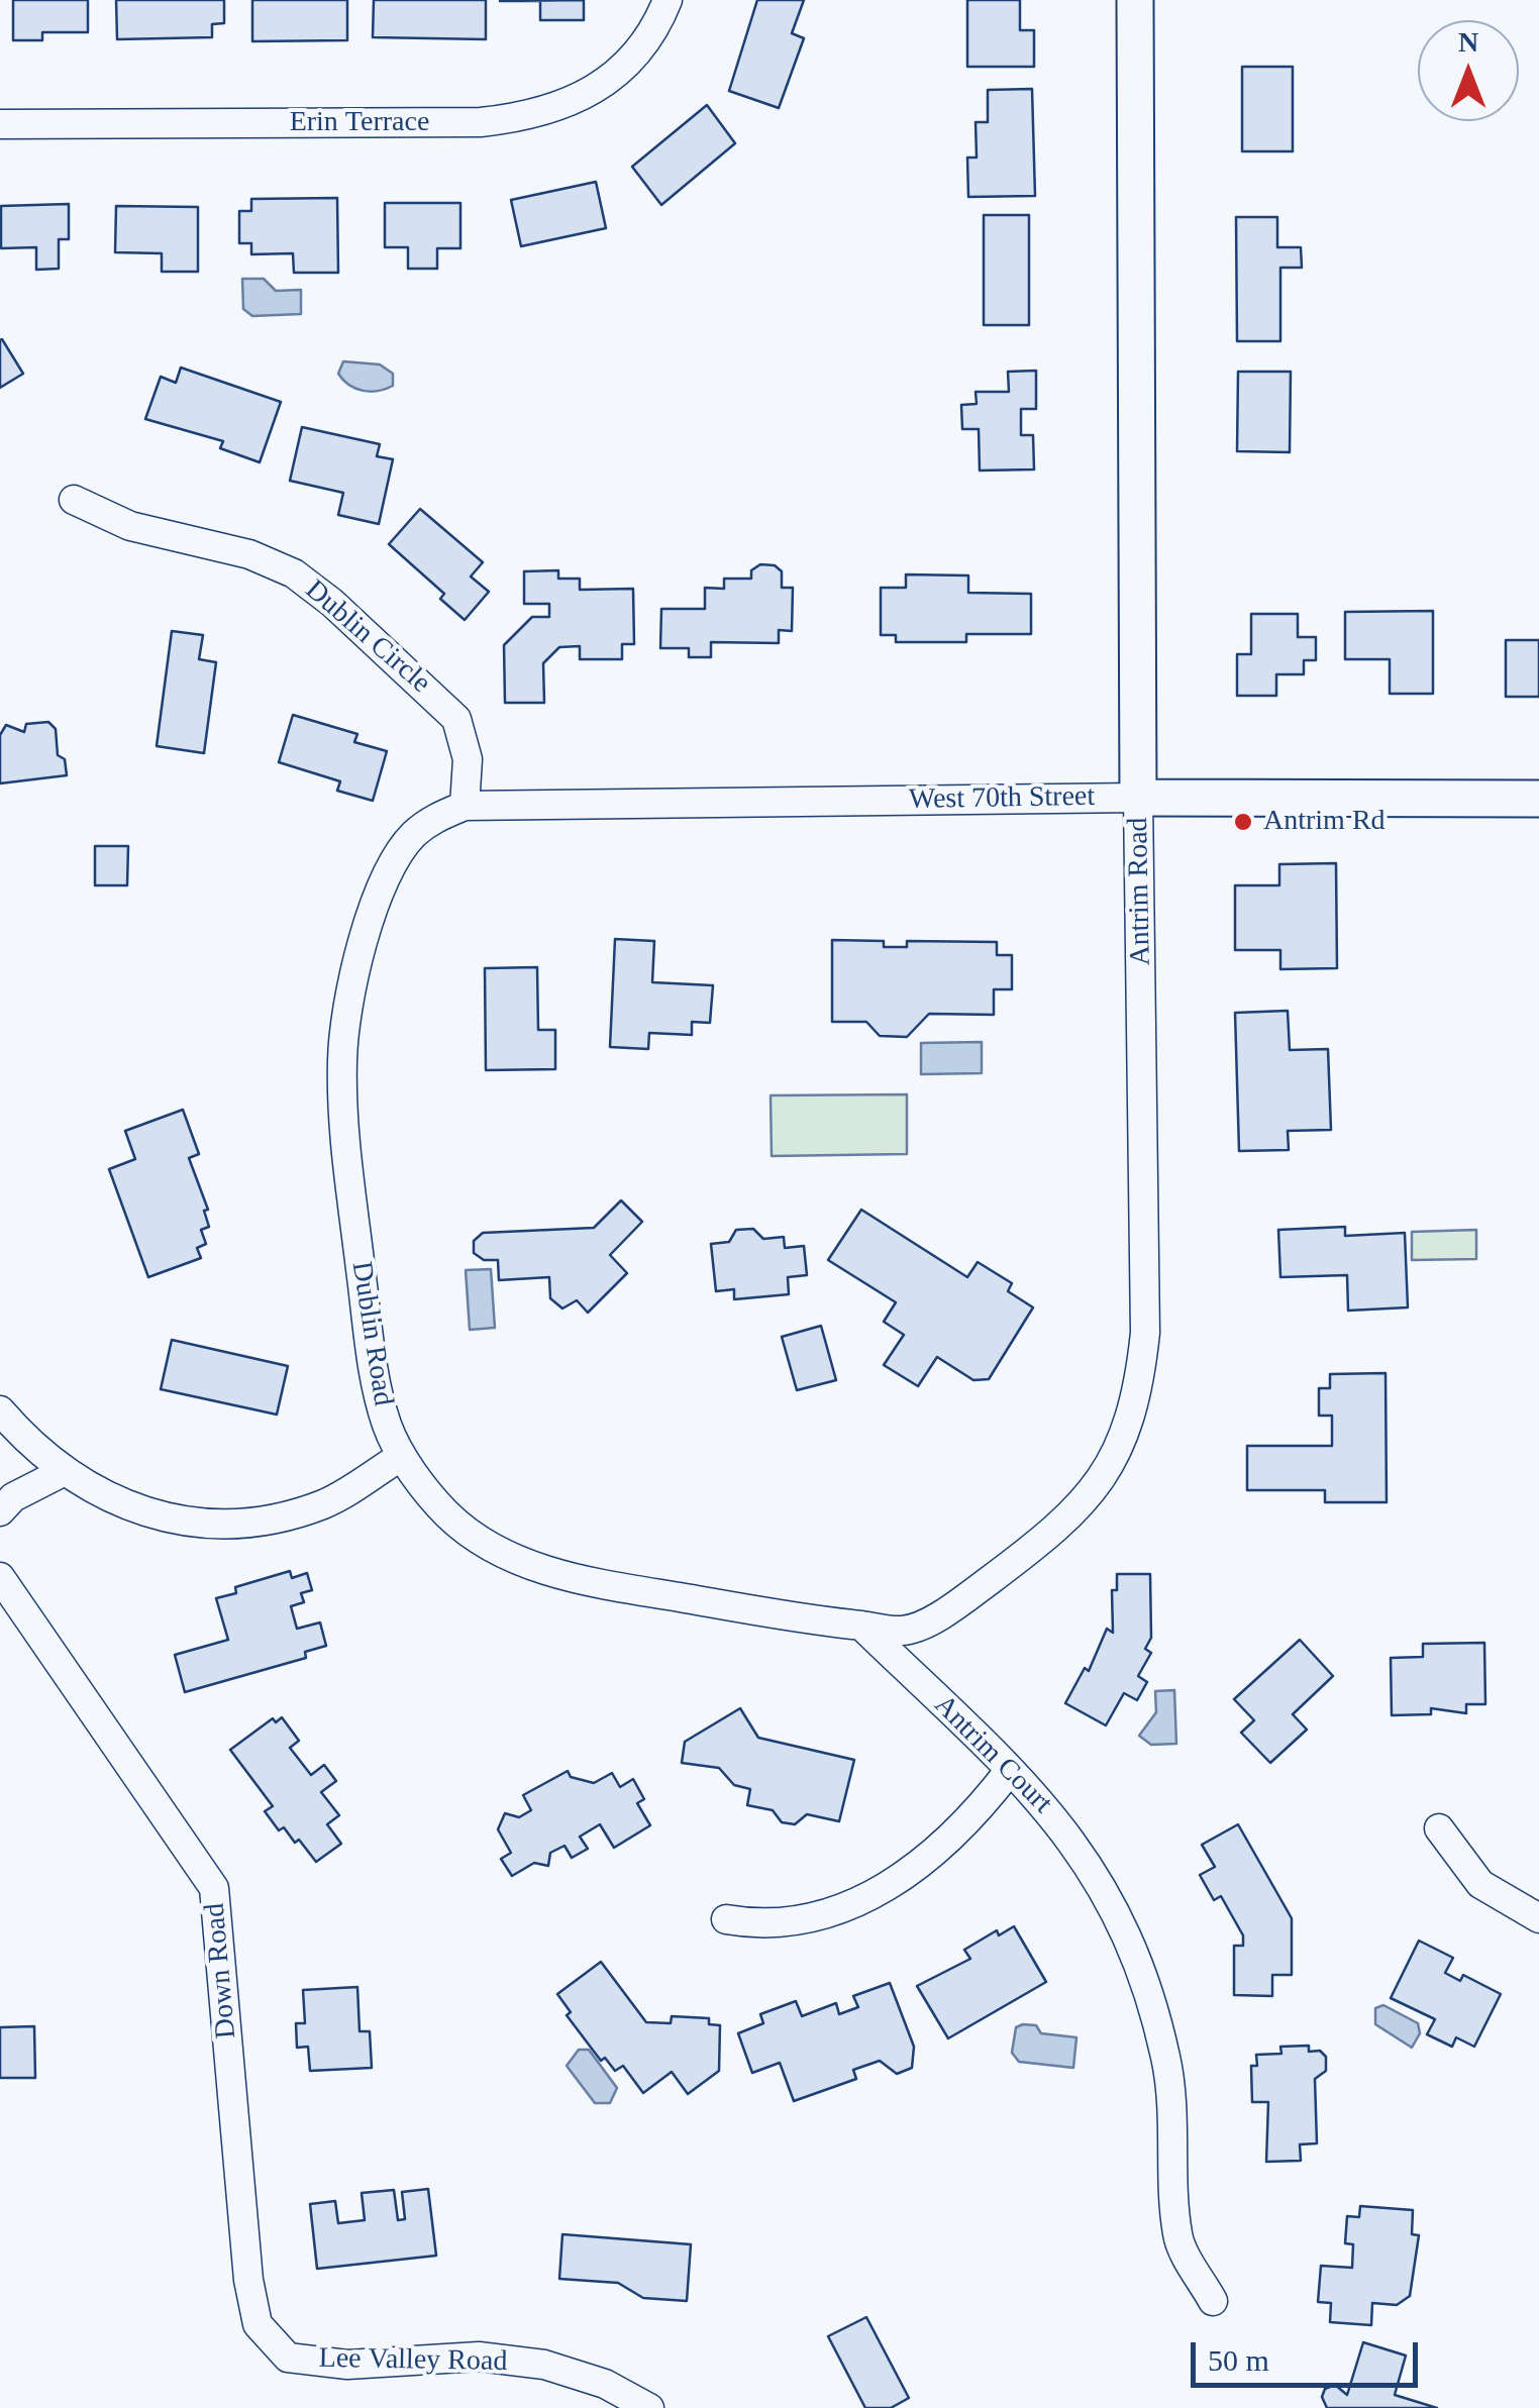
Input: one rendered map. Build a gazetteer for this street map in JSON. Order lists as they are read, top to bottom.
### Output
{
  "streets": {
    "street": [
      "Erin Terrace",
      "Dublin Circle",
      "West 70th Street",
      "Antrim Road",
      "Dublin Road",
      "Antrim Court",
      "Down Road",
      "Lee Valley Road"
    ]
  },
  "crossings": [
    ["Dublin Circle", "West 70th Street"],
    ["Dublin Circle", "Dublin Road"],
    ["West 70th Street", "Antrim Road"],
    ["West 70th Street", "Dublin Road"],
    ["Antrim Road", "Dublin Road"],
    ["Antrim Road", "Antrim Court"],
    ["Dublin Road", "Antrim Court"],
    ["Down Road", "Lee Valley Road"]
  ],
  "places": ["Antrim Rd"],
  "scale_bar": "50 m",
  "north": "top"
}
